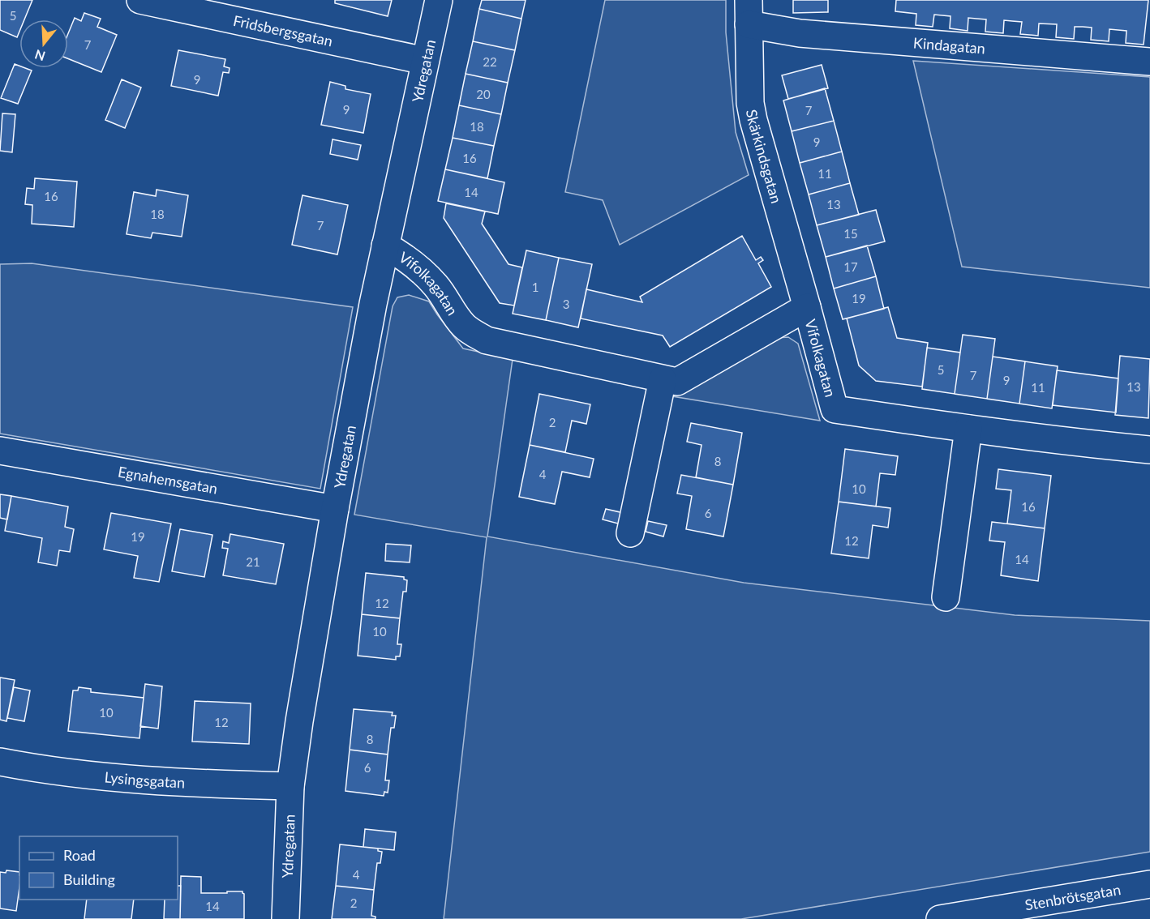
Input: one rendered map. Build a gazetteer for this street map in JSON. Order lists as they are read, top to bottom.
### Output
{
  "streets": {
    "street": [
      "Fridsbergsgatan",
      "Kindagatan",
      "Ydregatan",
      "Skärkindsgatan",
      "Vifolkagatan",
      "Egnahemsgatan",
      "Lysingsgatan",
      "Stenbrötsgatan"
    ]
  },
  "crossings": [
    ["Fridsbergsgatan", "Ydregatan"],
    ["Kindagatan", "Skärkindsgatan"],
    ["Ydregatan", "Vifolkagatan"],
    ["Ydregatan", "Egnahemsgatan"],
    ["Ydregatan", "Lysingsgatan"],
    ["Skärkindsgatan", "Vifolkagatan"]
  ],
  "house_numbers": [
    "5",
    "7",
    "22",
    "9",
    "20",
    "9",
    "7",
    "18",
    "9",
    "16",
    "11",
    "14",
    "16",
    "13",
    "18",
    "7",
    "15",
    "17",
    "1",
    "19",
    "3",
    "5",
    "7",
    "9",
    "13",
    "11",
    "2",
    "8",
    "4",
    "10",
    "16",
    "6",
    "19",
    "12",
    "14",
    "21",
    "12",
    "10",
    "10",
    "12",
    "8",
    "6",
    "4",
    "2",
    "14"
  ],
  "legend": ["Road", "Building"],
  "north": "bottom"
}
